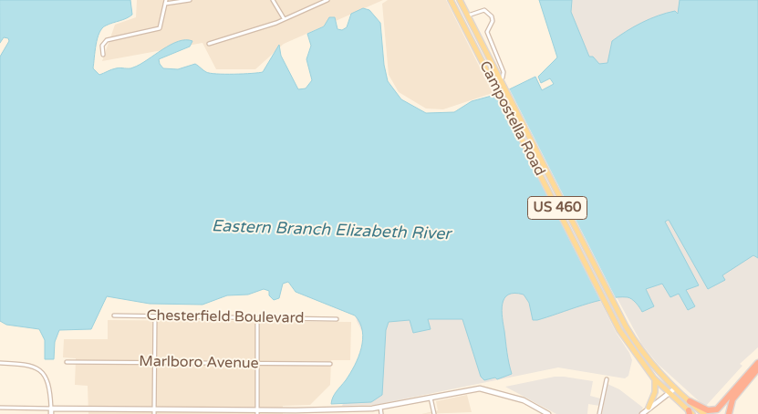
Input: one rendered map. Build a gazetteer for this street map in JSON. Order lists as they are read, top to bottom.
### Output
{
  "streets": {
    "main road": ["Campostella Road", "US 460"],
    "street": ["Chesterfield Boulevard", "Marlboro Avenue"]
  },
  "crossings": [
    ["Campostella Road", "US 460"]
  ],
  "water": ["Eastern Branch Elizabeth River"]
}
